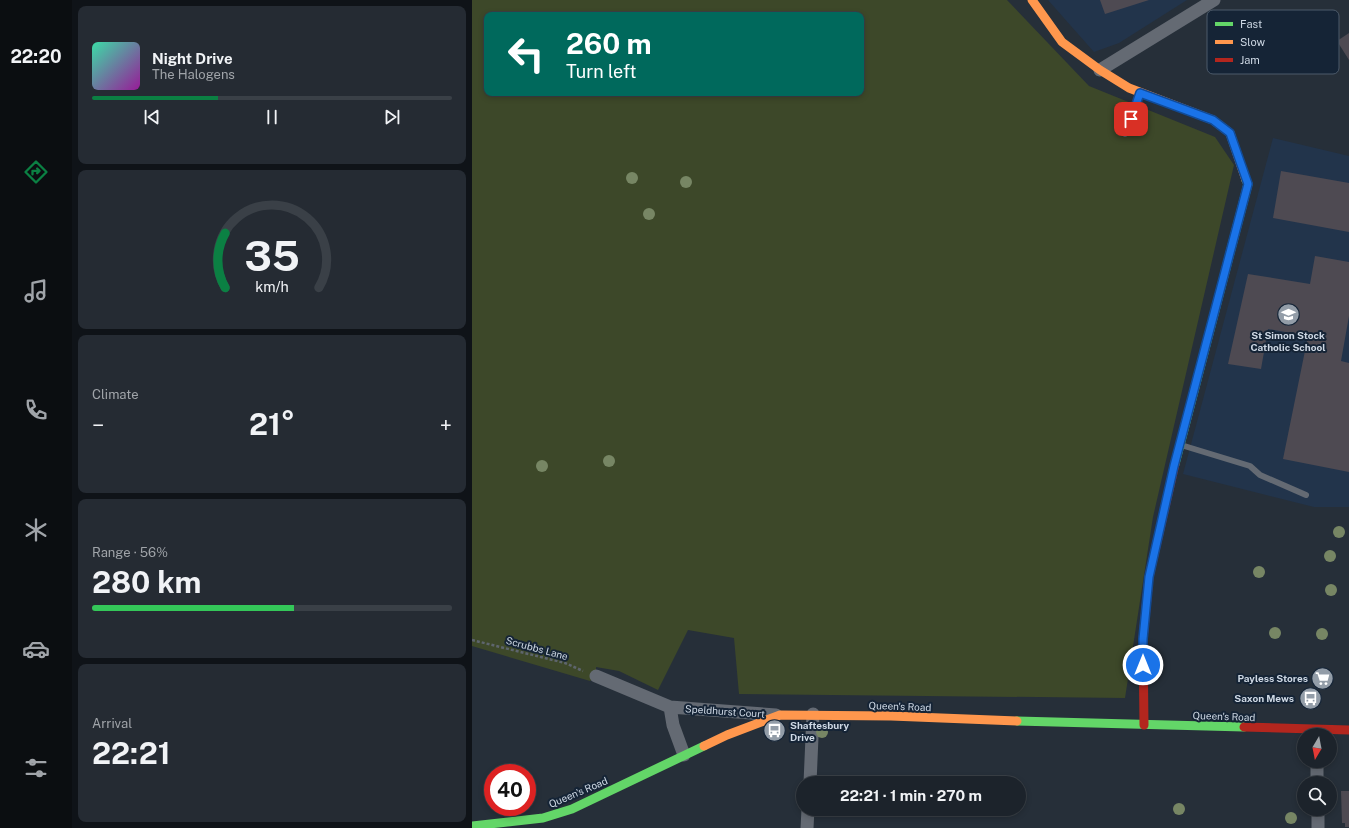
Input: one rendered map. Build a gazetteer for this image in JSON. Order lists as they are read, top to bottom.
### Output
{
  "streets": {
    "street": ["Queen's Road", "Speldhurst Court"],
    "path": ["Scrubbs Lane"]
  },
  "crossings": [
    ["Scrubbs Lane", "Speldhurst Court"],
    ["Queen's Road", "Speldhurst Court"]
  ],
  "places": {
    "school or university": ["St Simon Stock Catholic School"],
    "supermarket": ["Payless Stores"],
    "bus stop": ["Saxon Mews", "Shaftesbury Drive"]
  },
  "legend": ["Fast", "Slow", "Jam"],
  "north": "bottom",
  "page": {
    "tabs": "22:20",
    "turn": ["260 m", "Turn left"],
    "song": ["Night Drive", "The Halogens"],
    "tile": [
      "Climate",
      ["Range · 56%", "280 km"],
      ["Arrival", "22:21"]
    ],
    "heat": ["−", "21°", "+"],
    "limit": "40",
    "trip": "22:21 · 1 min · 270 m",
    "gauge": ["35", "km/h"]
  }
}
